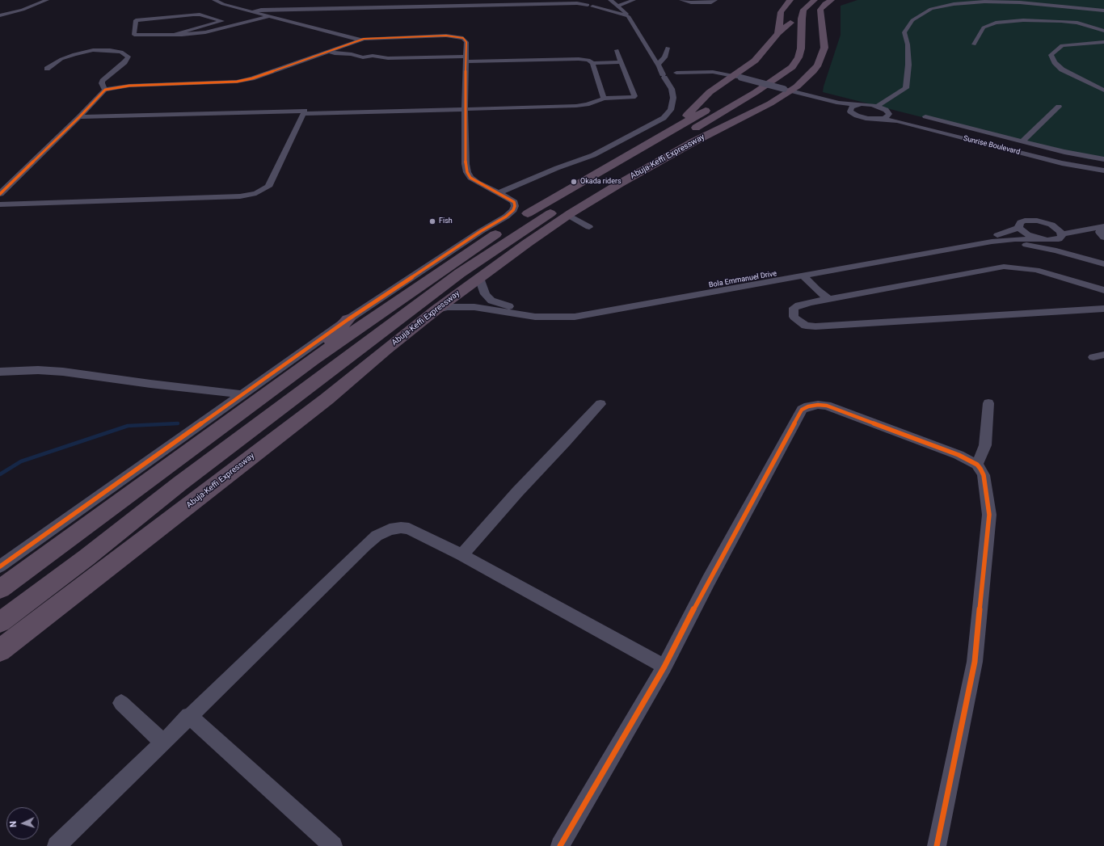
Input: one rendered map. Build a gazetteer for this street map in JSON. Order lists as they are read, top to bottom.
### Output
{
  "streets": {
    "highway": ["Abuja-Keffi Expressway"],
    "street": ["Sunrise Boulevard", "Bola Emmanuel Drive"]
  },
  "crossings": [
    ["Abuja-Keffi Expressway", "Bola Emmanuel Drive"]
  ],
  "places": ["Okada riders", "Fish"],
  "north": "left"
}
